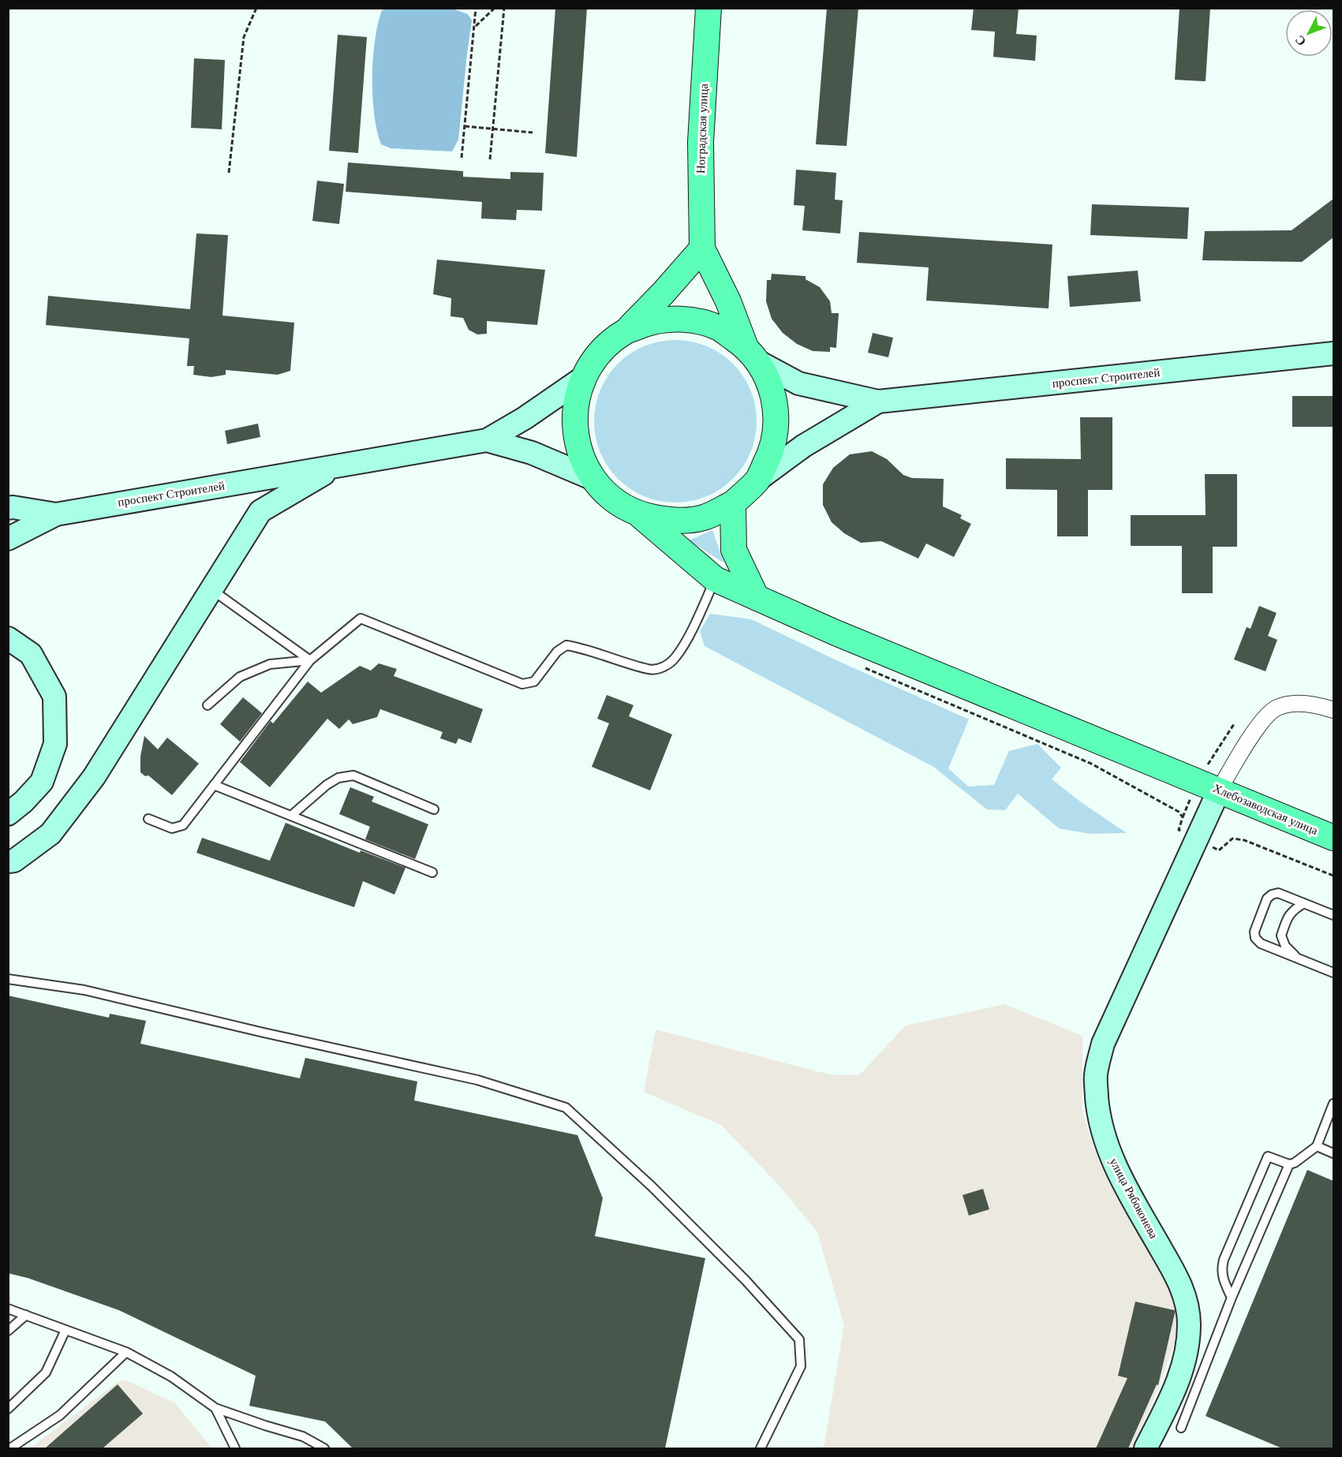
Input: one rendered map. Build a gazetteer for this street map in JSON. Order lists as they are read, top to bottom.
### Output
{
  "streets": {
    "main road": [
      "Ноградская улица",
      "проспект Строителей",
      "Хлебозаводская улица",
      "улица Рябоконева"
    ]
  },
  "crossings": [
    ["Хлебозаводская улица", "улица Рябоконева"]
  ],
  "north": "bottom left"
}
